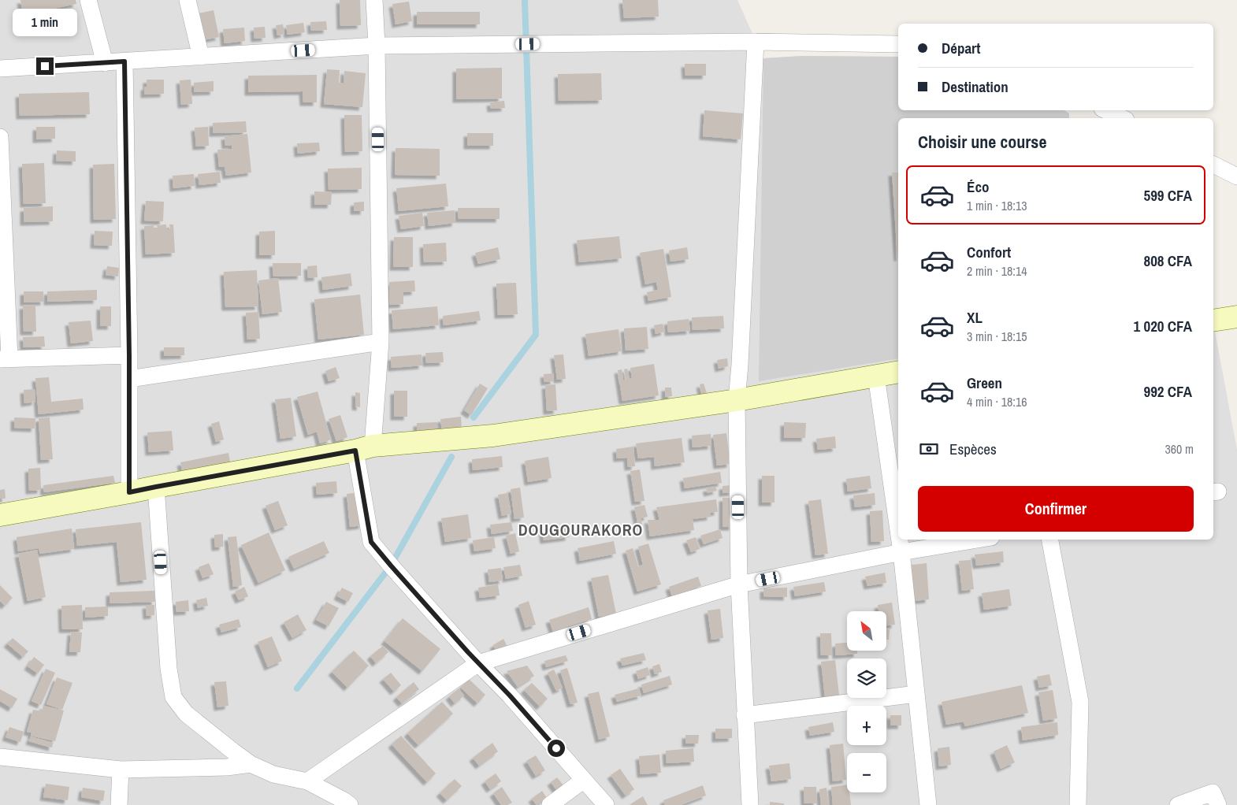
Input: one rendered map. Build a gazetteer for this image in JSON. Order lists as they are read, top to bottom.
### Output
{
  "districts": ["DOUGOURAKORO"],
  "north": "top left",
  "page": {
    "bubble": "1 min",
    "banner": ["Départ", "Destination"],
    "heading": "Choisir une course",
    "list": [
      {
        "name": "Éco",
        "note": "1 min · 18:13",
        "value": "599 CFA"
      },
      {
        "name": "Confort",
        "note": "2 min · 18:14",
        "value": "808 CFA"
      },
      {
        "name": "XL",
        "note": "3 min · 18:15",
        "value": "1 020 CFA"
      },
      {
        "name": "Green",
        "note": "4 min · 18:16",
        "value": "992 CFA"
      }
    ],
    "pay": ["Espèces", "360 m"],
    "buttons": "Confirmer",
    "map_buttons": ["+", "−"]
  }
}
